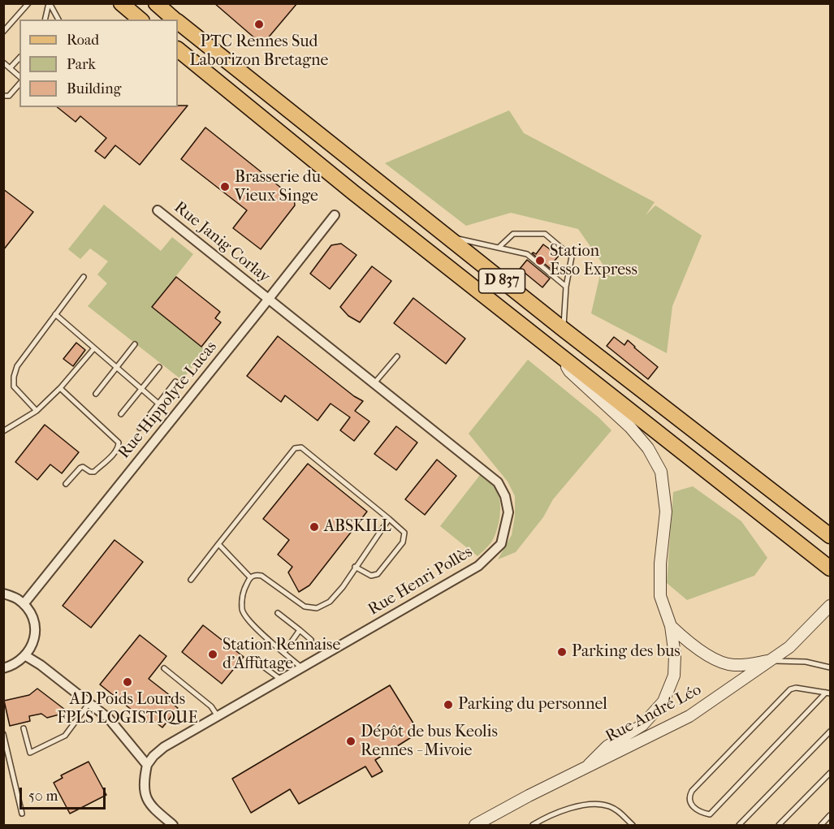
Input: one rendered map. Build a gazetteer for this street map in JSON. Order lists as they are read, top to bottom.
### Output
{
  "streets": {
    "main road": ["D 837"],
    "street": [
      "Rue Janig Corlay",
      "Rue Hippolyte Lucas",
      "Rue Henri Pollès",
      "Rue André Léo"
    ]
  },
  "crossings": [
    ["Rue Janig Corlay", "Rue Hippolyte Lucas"],
    ["Rue Janig Corlay", "Rue Henri Pollès"],
    ["Rue Hippolyte Lucas", "Rue Henri Pollès"]
  ],
  "places": [
    "PTC Rennes Sud Laborizon Bretagne",
    "Brasserie du Vieux Singe",
    "Station Esso Express",
    "ABSKILL",
    "Parking des bus",
    "Station Rennaise d'Affûtage",
    "AD Poids Lourds FPLS LOGISTIQUE",
    "Parking du personnel",
    "Dépôt de bus Keolis Rennes - Mivoie"
  ],
  "legend": ["Road", "Park", "Building"],
  "scale_bar": "50 m"
}
